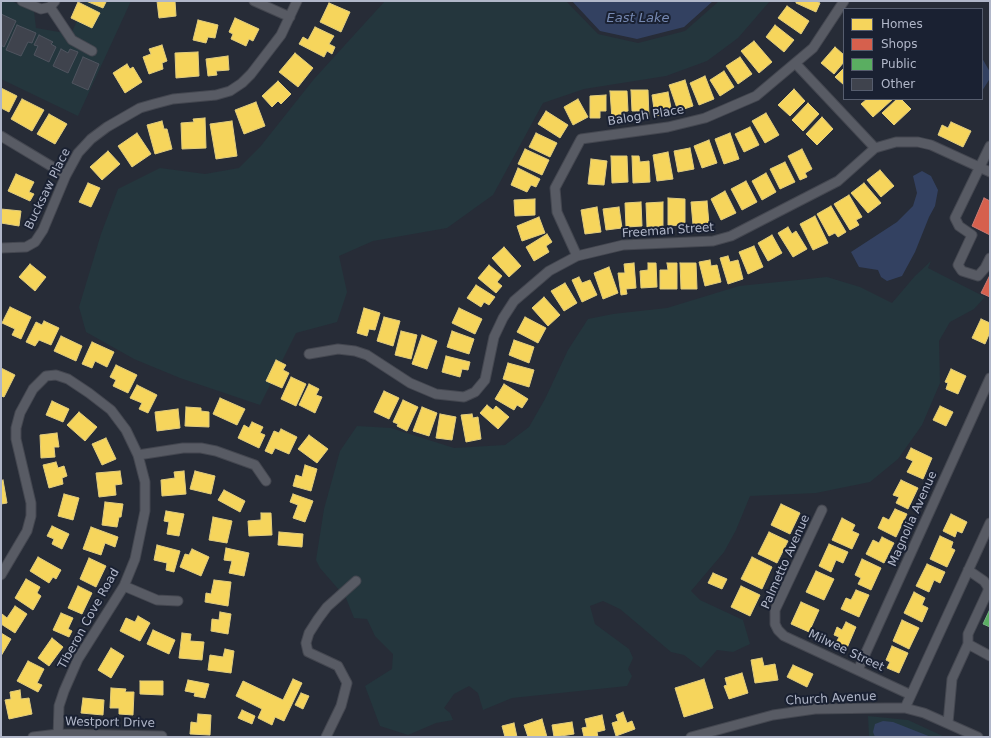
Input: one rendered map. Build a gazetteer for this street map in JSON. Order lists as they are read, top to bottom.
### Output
{
  "streets": {
    "street": [
      "Balogh Place",
      "Bucksaw Place",
      "Freeman Street",
      "Magnolia Avenue",
      "Palmetto Avenue",
      "Tiberon Cove Road",
      "Milwee Street",
      "Church Avenue",
      "Westport Drive"
    ]
  },
  "crossings": [
    ["Balogh Place", "Freeman Street"],
    ["Magnolia Avenue", "Milwee Street"],
    ["Palmetto Avenue", "Milwee Street"],
    ["Tiberon Cove Road", "Westport Drive"]
  ],
  "water": ["East Lake"],
  "legend": [
    "Homes",
    "Shops",
    "Public",
    "Other"
  ]
}
